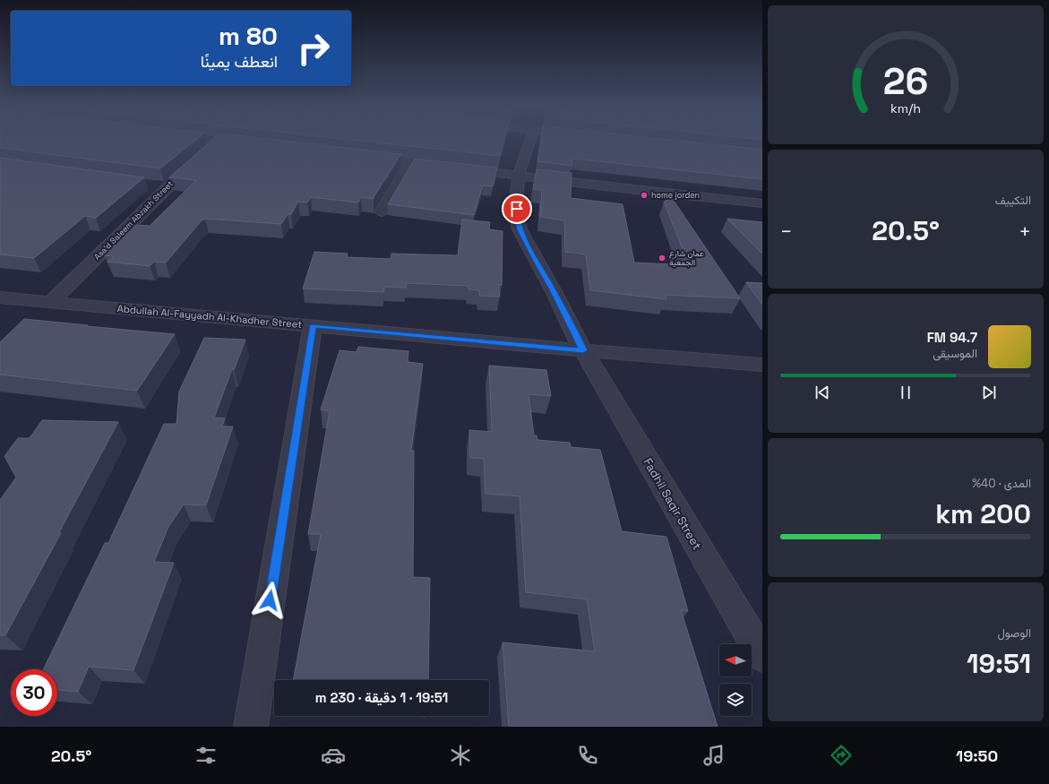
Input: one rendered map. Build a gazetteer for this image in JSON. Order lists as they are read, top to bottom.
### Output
{
  "streets": {
    "street": ["Asa'd Saleem Abzakh Street", "Abdullah Al-Fayyadh Al-Khadher Street", "Fadhil Saqir Street"]
  },
  "crossings": [
    ["Asa'd Saleem Abzakh Street", "Abdullah Al-Fayyadh Al-Khadher Street"],
    ["Abdullah Al-Fayyadh Al-Khadher Street", "Fadhil Saqir Street"]
  ],
  "places": ["home jorden", "عمان شارع الجمعية"],
  "north": "left",
  "page": {
    "turn": ["80 m", "انعطف يمينًا"],
    "tile": [
      "التكييف",
      ["المدى · 40%", "200 km"],
      ["الوصول", "19:51"]
    ],
    "heat": ["−", "20.5°", "+"],
    "song": ["94.7 FM", "الموسيقى"],
    "limit": "30",
    "trip": "19:51 · 1 دقيقة · 230 m",
    "tabs": ["19:50", "20.5°"],
    "gauge": ["26", "km/h"]
  }
}
